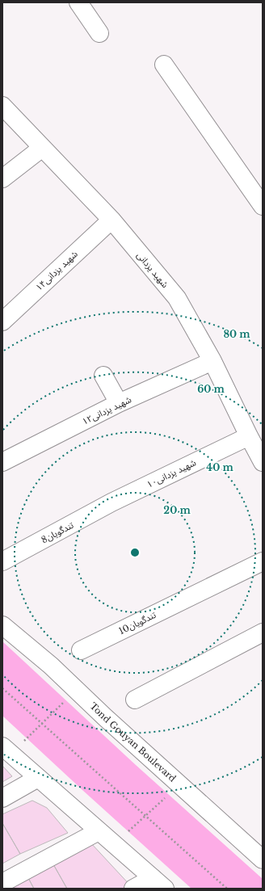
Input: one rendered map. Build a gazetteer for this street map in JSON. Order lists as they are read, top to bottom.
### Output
{
  "streets": {
    "street": [
      "شهید یزدانی",
      "شهید یزدانی۱۴",
      "شهید یزدانی۱۲",
      "شهید یزدانی۱۰",
      "8تندگویان",
      "10تندگویان",
      "Tond Gouyan Boulevard"
    ]
  },
  "crossings": [
    ["شهید یزدانی", "شهید یزدانی۱۴"],
    ["شهید یزدانی", "شهید یزدانی۱۲"],
    ["شهید یزدانی", "شهید یزدانی۱۰"],
    ["شهید یزدانی۱۰", "8تندگویان"]
  ],
  "rings": [
    "80 m",
    "60 m",
    "40 m",
    "20 m"
  ]
}
